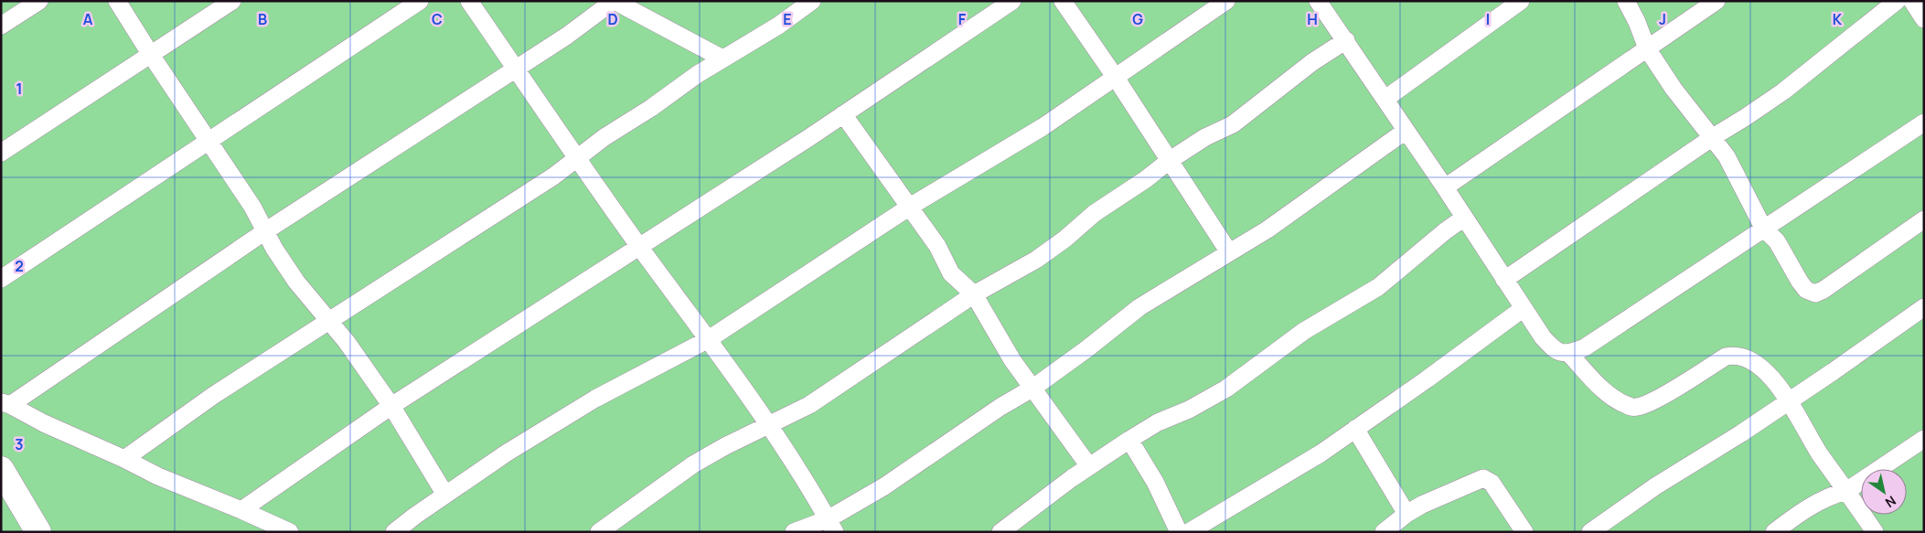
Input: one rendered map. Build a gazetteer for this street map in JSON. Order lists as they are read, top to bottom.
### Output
{
  "north": "bottom right",
  "grid": {
    "columns": [
      "A",
      "B",
      "C",
      "D",
      "E",
      "F",
      "G",
      "H",
      "I",
      "J",
      "K"
    ],
    "rows": ["1", "2", "3"]
  }
}
